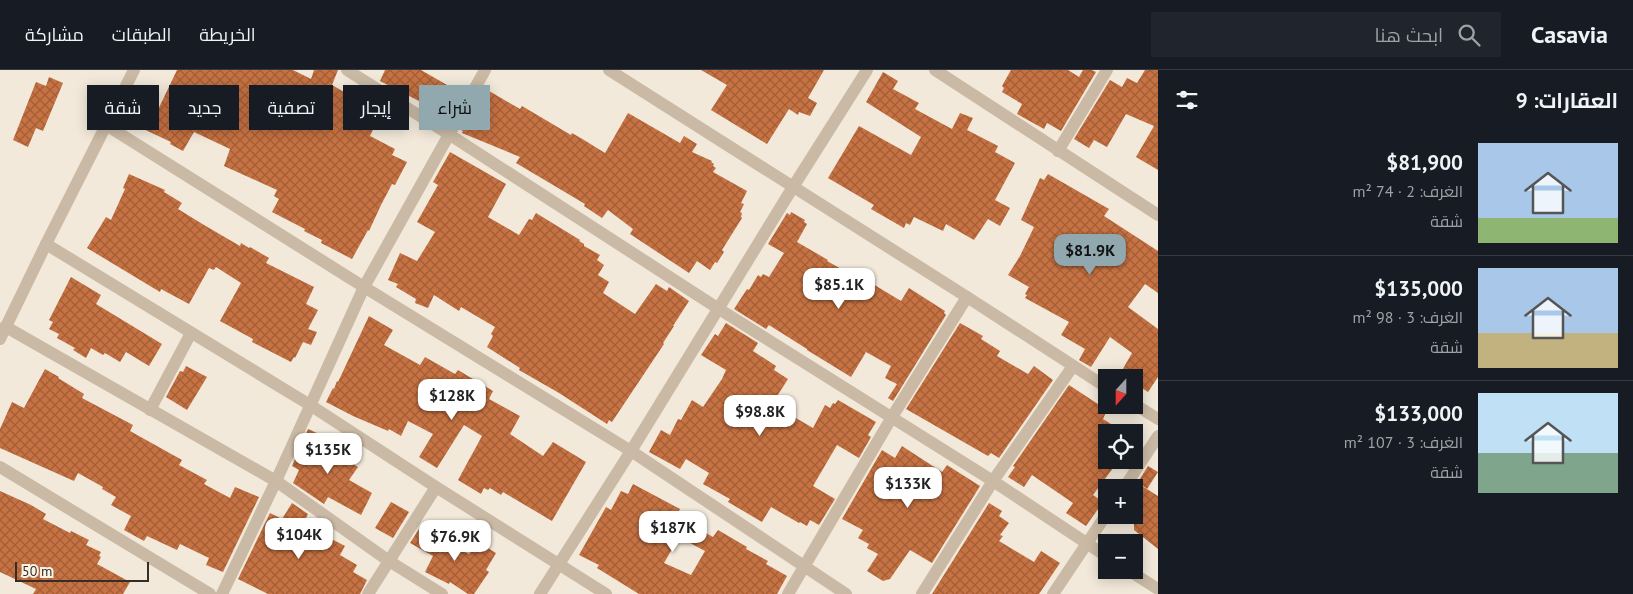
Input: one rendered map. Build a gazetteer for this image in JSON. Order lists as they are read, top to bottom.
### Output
{
  "scale_bar": "50 m",
  "north": "bottom",
  "page": {
    "header": "Casavia",
    "search": "ابحث هنا",
    "nav": ["الخريطة", "الطبقات", "مشاركة"],
    "heading": "العقارات: 9",
    "chip": [
      "شراء",
      "إيجار",
      "تصفية",
      "جديد",
      "شقة"
    ],
    "list": [
      {
        "name": "$81,900",
        "note": "الغرف: 2 · 74 m² · شقة"
      },
      {
        "name": "$135,000",
        "note": "الغرف: 3 · 98 m² · شقة"
      },
      {
        "name": "$133,000",
        "note": "الغرف: 3 · 107 m² · شقة"
      }
    ],
    "price": [
      "$81.9K",
      "$85.1K",
      "$128K",
      "$98.8K",
      "$135K",
      "$133K",
      "$187K",
      "$104K",
      "$76.9K"
    ],
    "map_buttons": ["+", "−"],
    "scale": "50 m"
  }
}
